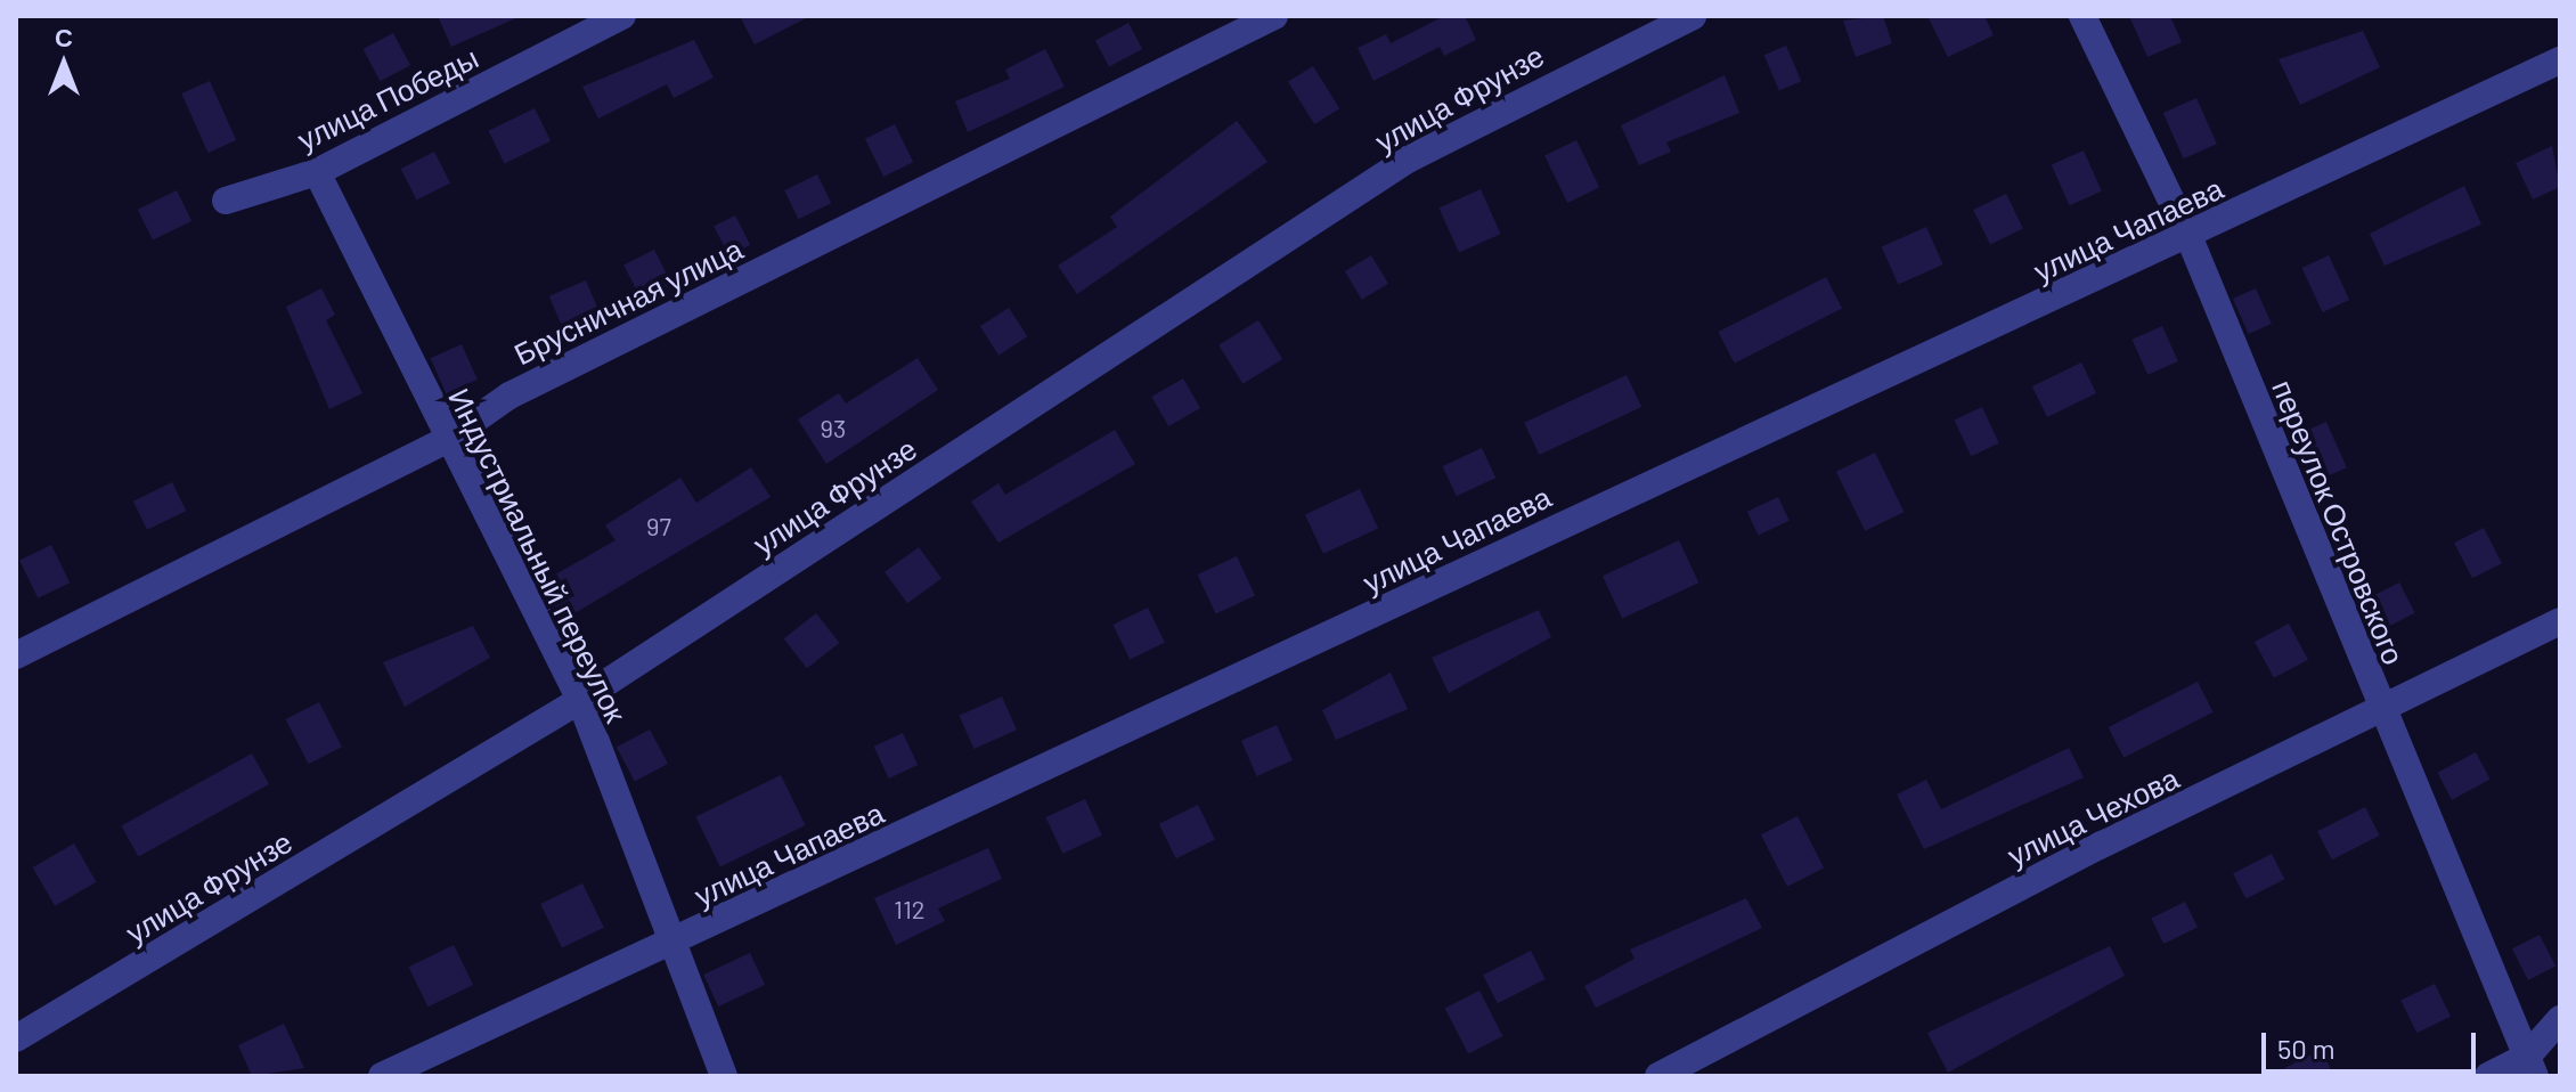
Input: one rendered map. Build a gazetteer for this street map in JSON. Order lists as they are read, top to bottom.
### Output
{
  "streets": {
    "street": [
      "улица Победы",
      "улица Фрунзе",
      "улица Чапаева",
      "Брусничная улица",
      "переулок Островского",
      "Индустриальный переулок",
      "улица Чехова"
    ]
  },
  "crossings": [
    ["улица Победы", "Индустриальный переулок"],
    ["улица Фрунзе", "Индустриальный переулок"],
    ["улица Чапаева", "переулок Островского"],
    ["улица Чапаева", "Индустриальный переулок"],
    ["Брусничная улица", "Индустриальный переулок"],
    ["переулок Островского", "улица Чехова"]
  ],
  "house_numbers": ["93", "97", "112"],
  "scale_bar": "50 m",
  "north": "top"
}
